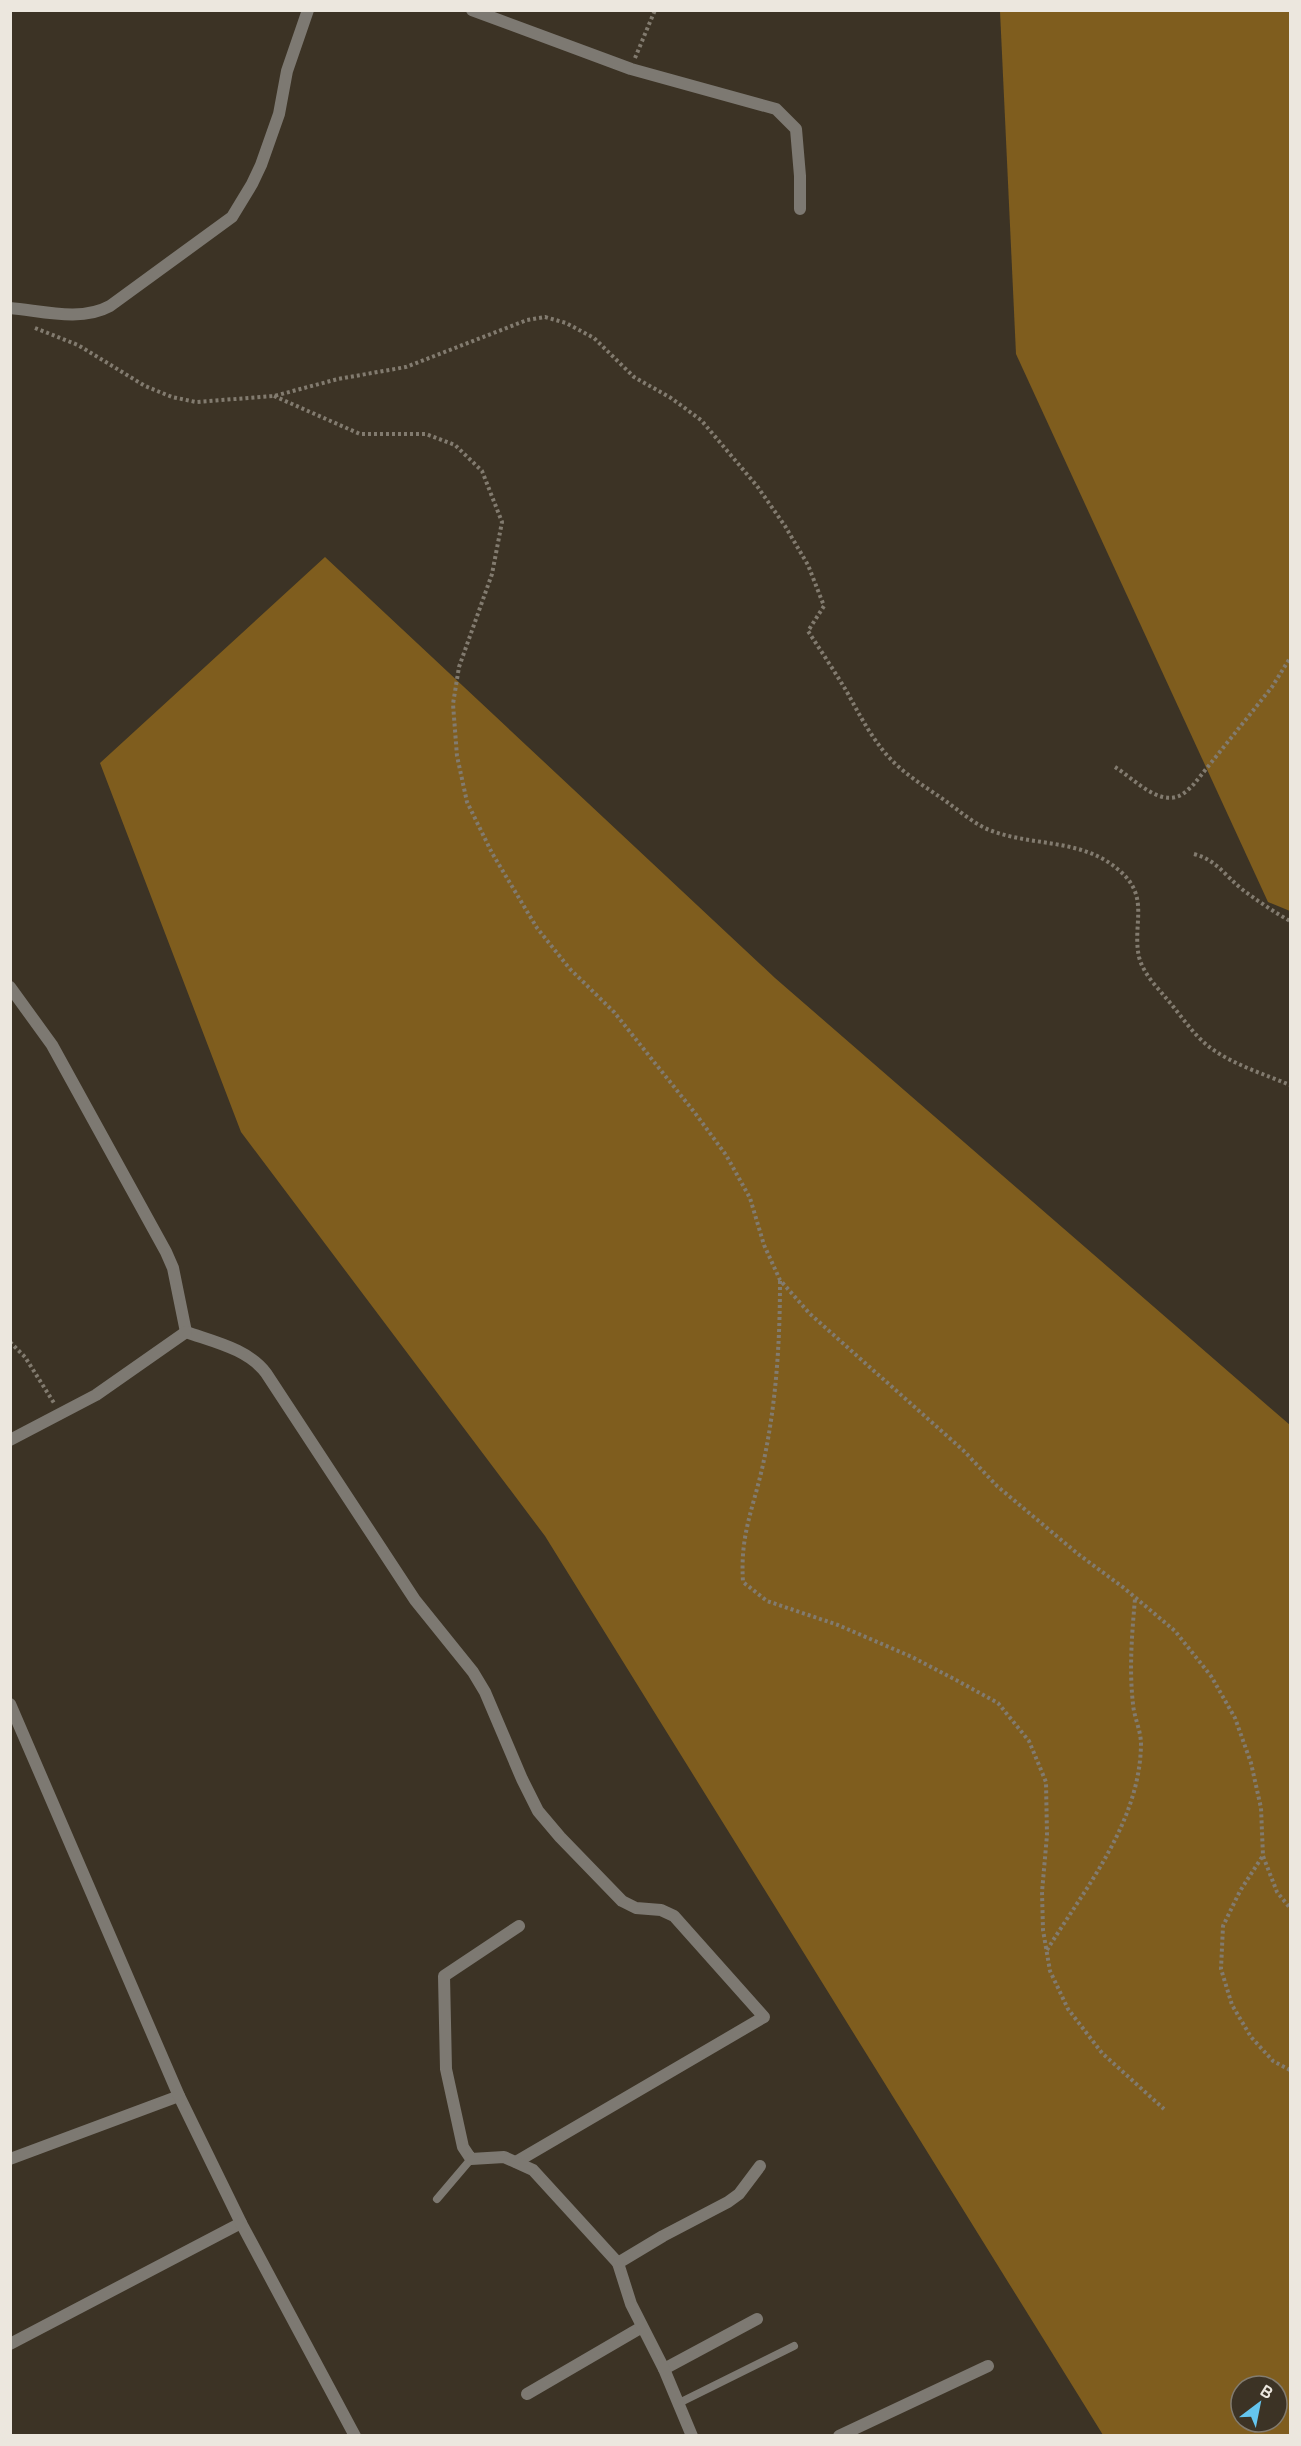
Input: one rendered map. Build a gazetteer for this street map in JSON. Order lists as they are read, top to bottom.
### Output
{
  "north": "top right"
}
